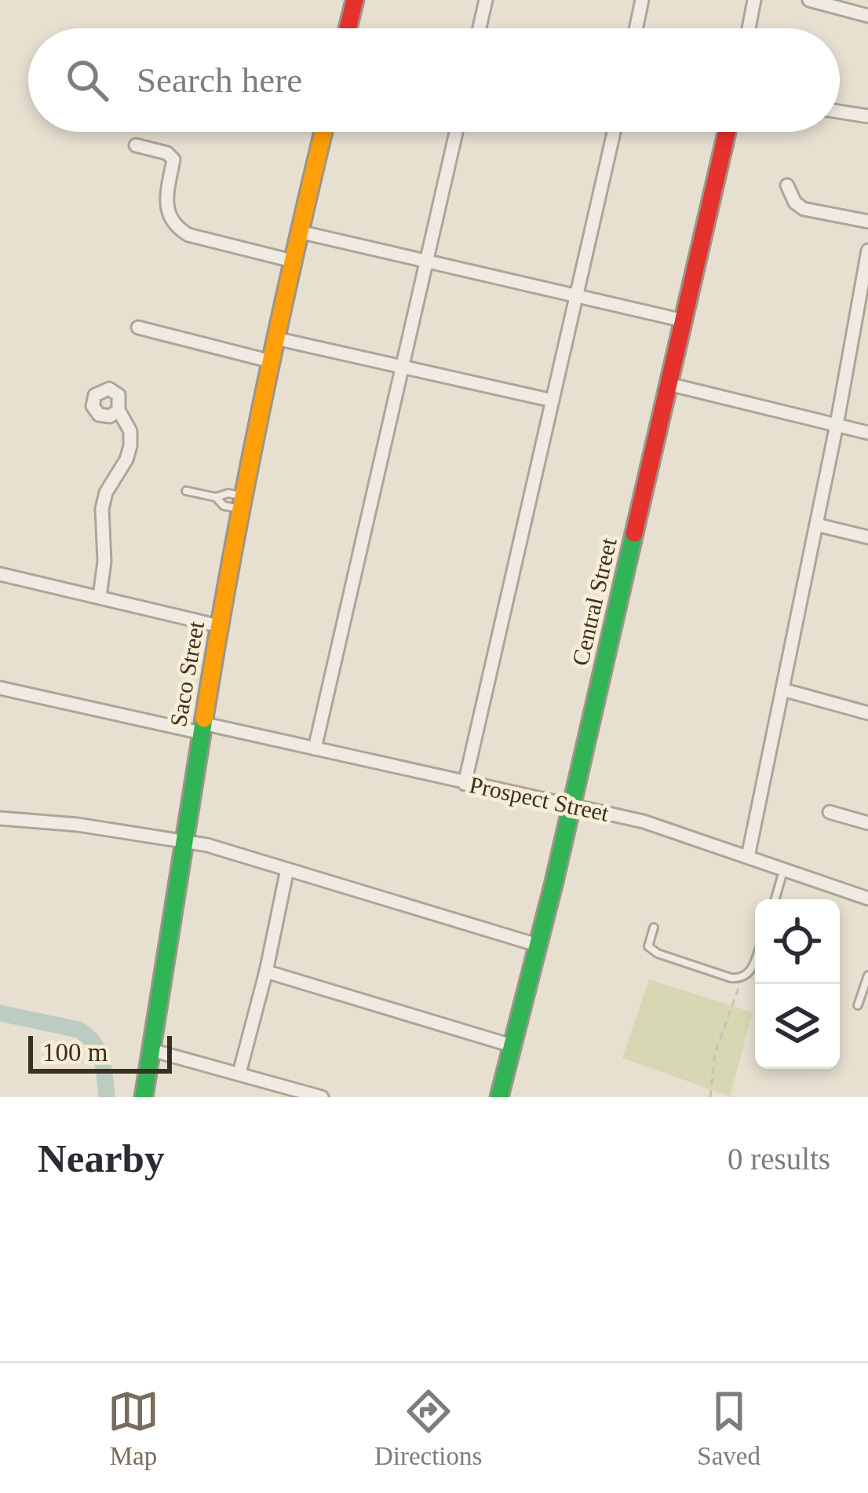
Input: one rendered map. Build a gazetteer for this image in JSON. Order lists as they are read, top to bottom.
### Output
{
  "streets": {
    "main road": ["Central Street", "Saco Street"],
    "street": ["Prospect Street"]
  },
  "crossings": [
    ["Central Street", "Prospect Street"],
    ["Saco Street", "Prospect Street"]
  ],
  "scale_bar": "100 m",
  "page": {
    "search": "Search here",
    "scale": "100 m",
    "heading": ["Nearby", "0 results"],
    "nav": ["Map", "Directions", "Saved"]
  }
}
